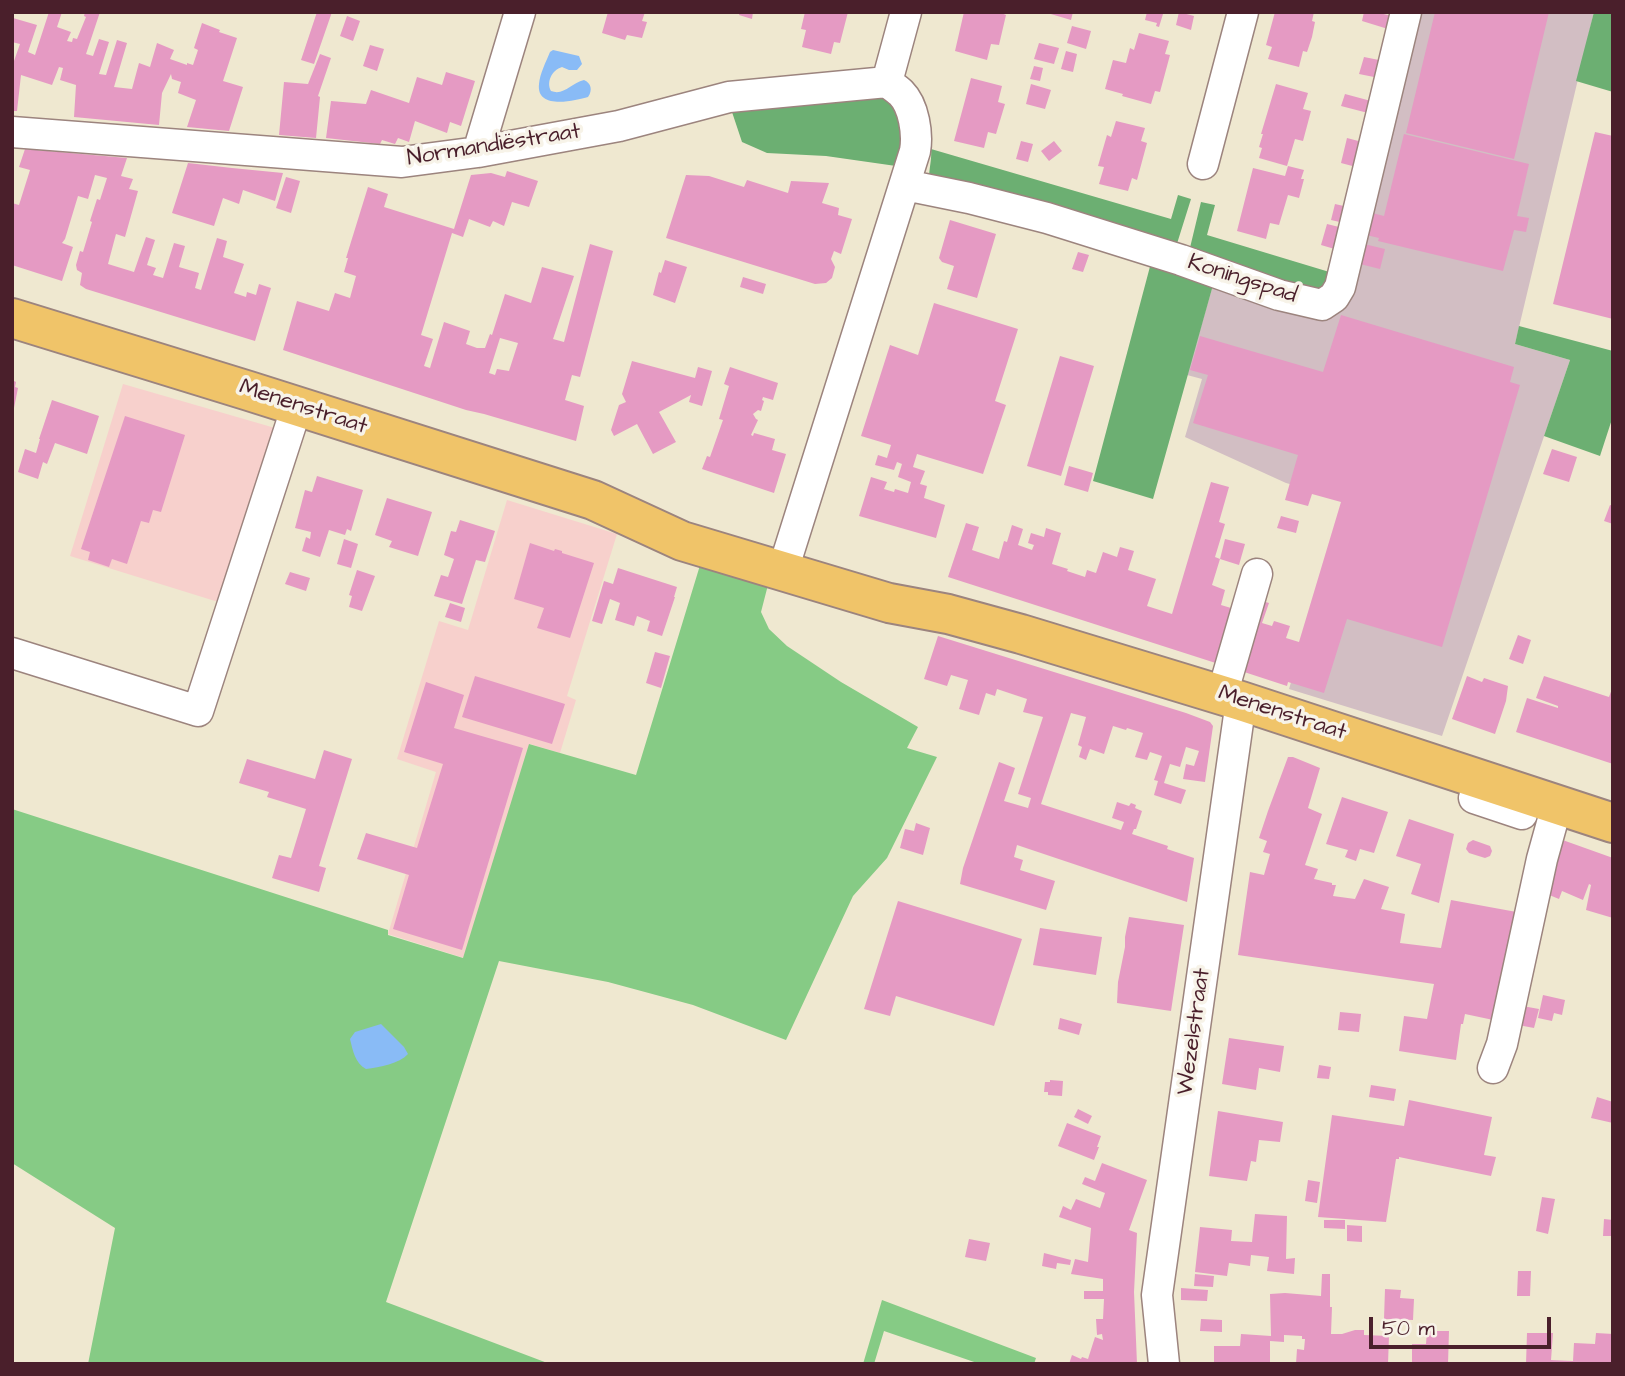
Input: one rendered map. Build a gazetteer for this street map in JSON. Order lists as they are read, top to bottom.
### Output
{
  "streets": {
    "main road": ["Menenstraat"],
    "street": ["Normandiëstraat", "Koningspad", "Wezelstraat"]
  },
  "crossings": [
    ["Menenstraat", "Wezelstraat"]
  ],
  "scale_bar": "50 m"
}
